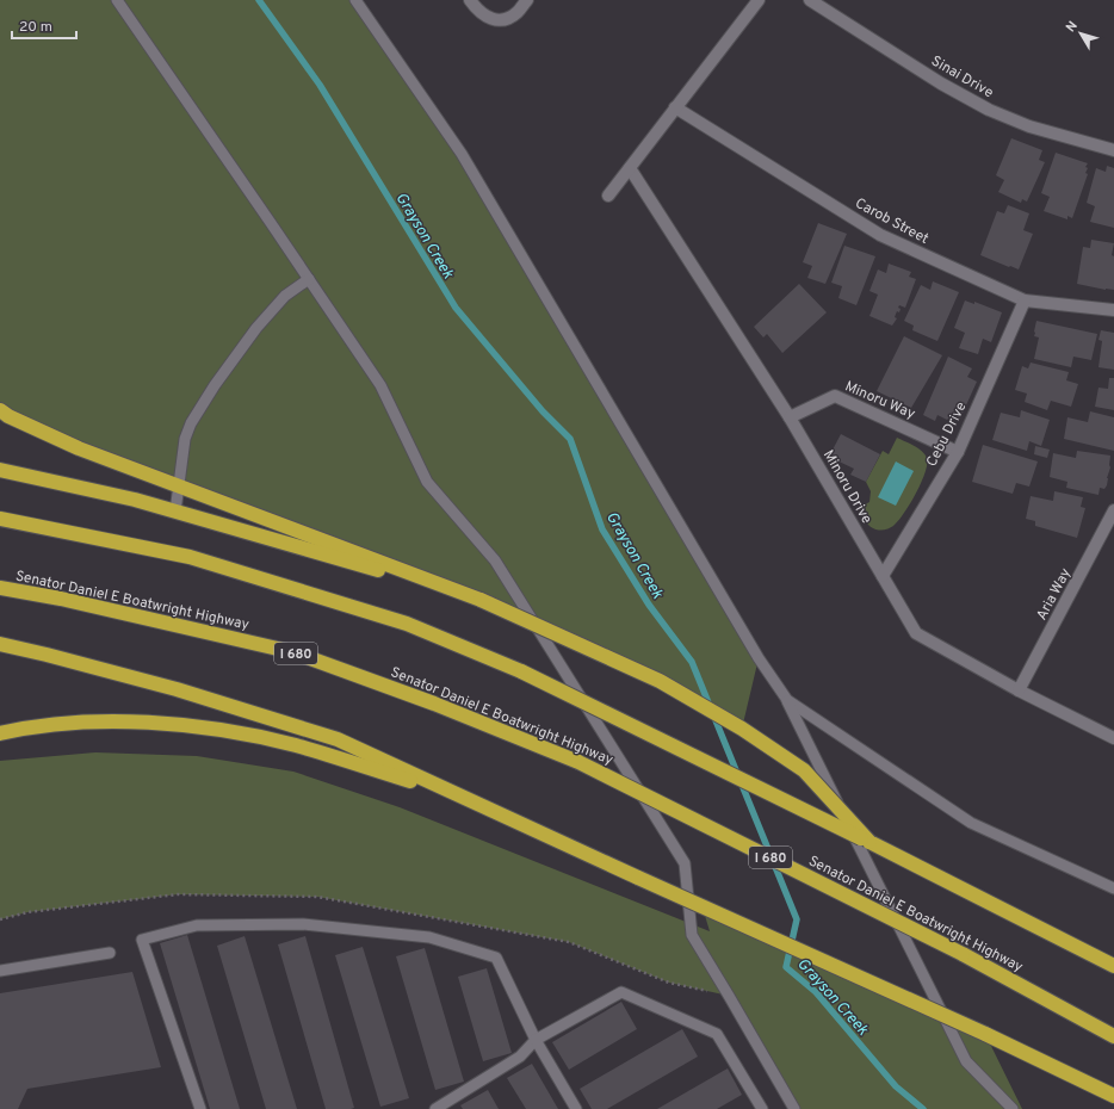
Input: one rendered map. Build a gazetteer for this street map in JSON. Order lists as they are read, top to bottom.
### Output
{
  "streets": {
    "highway": ["Senator Daniel E Boatwright Highway", "I 680"],
    "street": [
      "Sinai Drive",
      "Carob Street",
      "Minoru Way",
      "Cebu Drive",
      "Minoru Drive",
      "Aria Way"
    ]
  },
  "crossings": [
    ["Carob Street", "Cebu Drive"],
    ["Minoru Way", "Cebu Drive"],
    ["Minoru Way", "Minoru Drive"],
    ["Cebu Drive", "Minoru Drive"],
    ["Minoru Drive", "Aria Way"]
  ],
  "water": ["Grayson Creek"],
  "scale_bar": "20 m",
  "north": "top left"
}
